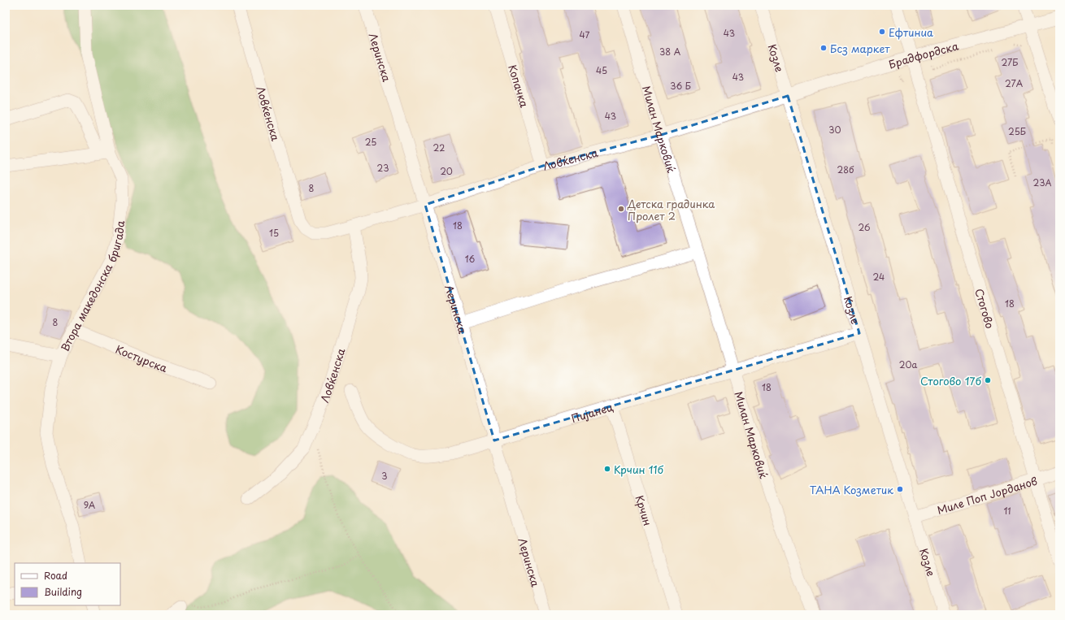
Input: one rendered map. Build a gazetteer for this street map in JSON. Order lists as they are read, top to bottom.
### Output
{
  "streets": {
    "street": [
      "Брадфордска",
      "Леринска",
      "Козле",
      "Копачка",
      "Ловќенска",
      "Милан Марковиќ",
      "Втора македонска бригада",
      "Стогово",
      "Костурска",
      "Пијанец",
      "Миле Поп Јорданов",
      "Крчин"
    ]
  },
  "crossings": [
    ["Брадфордска", "Козле"],
    ["Брадфордска", "Ловќенска"],
    ["Брадфордска", "Стогово"],
    ["Леринска", "Ловќенска"],
    ["Леринска", "Пијанец"],
    ["Козле", "Ловќенска"],
    ["Козле", "Пијанец"],
    ["Козле", "Миле Поп Јорданов"],
    ["Копачка", "Ловќенска"],
    ["Ловќенска", "Милан Марковиќ"],
    ["Милан Марковиќ", "Пијанец"],
    ["Втора македонска бригада", "Костурска"],
    ["Стогово", "Миле Поп Јорданов"],
    ["Пијанец", "Крчин"]
  ],
  "places": [
    "Ефтиниа",
    "Бсз маркет",
    "Детска градинка Пролет 2",
    "Стогово 17б",
    "Крчин 11б",
    "ТАНА Козметик"
  ],
  "house_numbers": [
    "43",
    "47",
    "38 А",
    "27Б",
    "45",
    "43",
    "27А",
    "36 Б",
    "43",
    "30",
    "25Б",
    "25",
    "22",
    "23",
    "28б",
    "20",
    "23A",
    "8",
    "18",
    "26",
    "15",
    "16",
    "24",
    "18",
    "8",
    "20a",
    "18",
    "3",
    "9А",
    "11"
  ],
  "legend": ["Road", "Building"]
}
